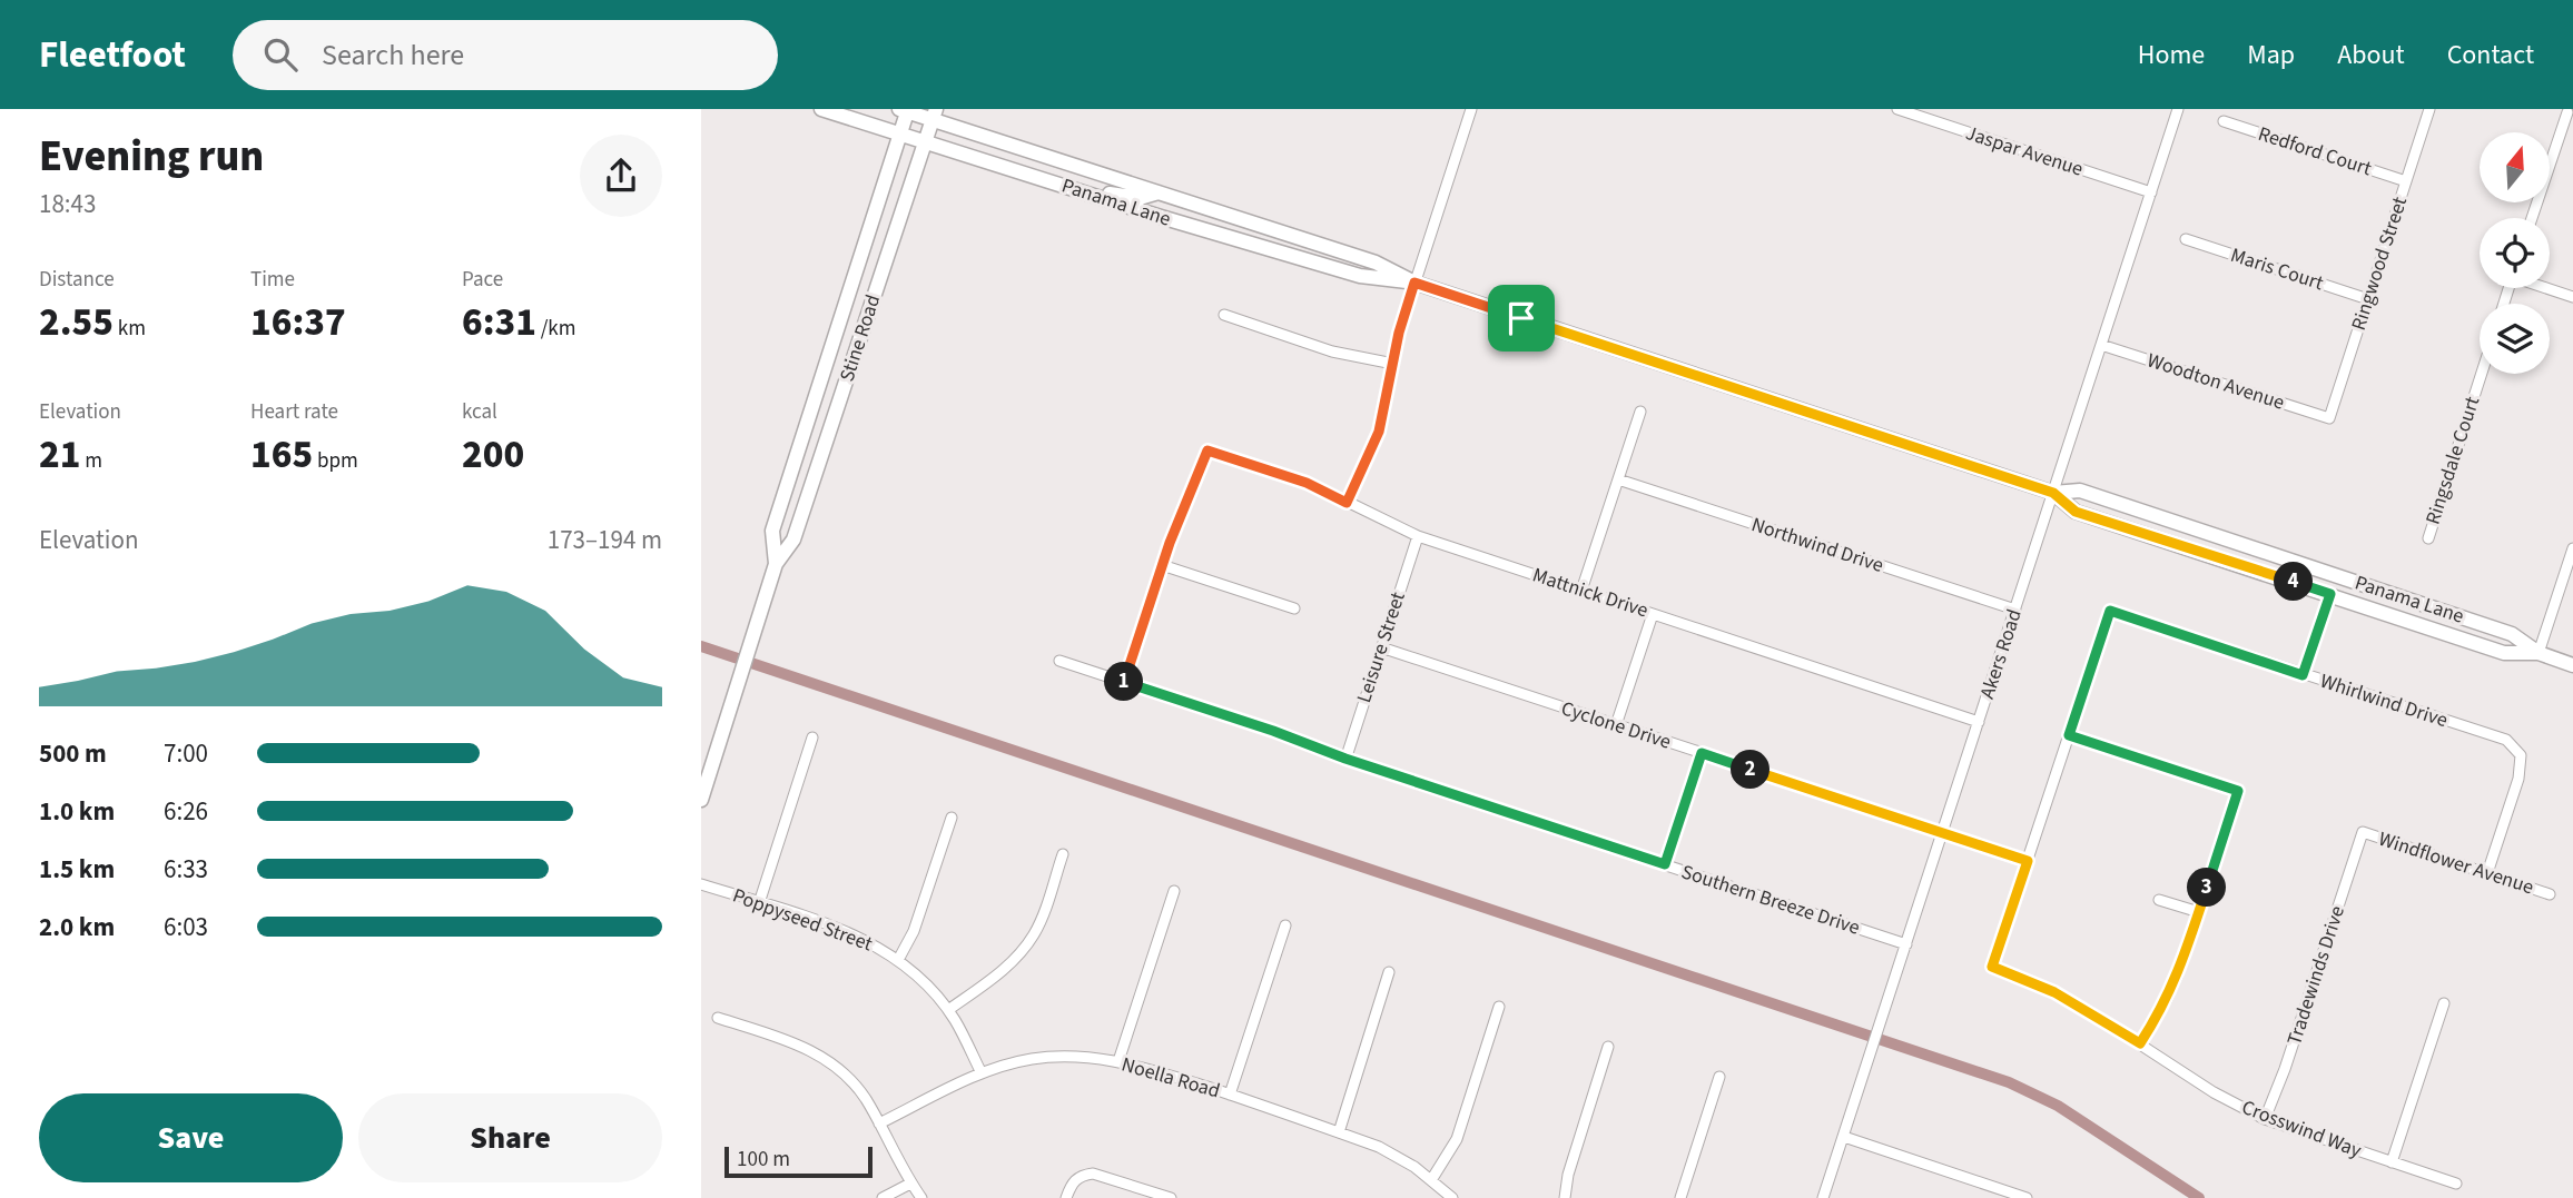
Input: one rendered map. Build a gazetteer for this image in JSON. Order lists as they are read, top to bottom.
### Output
{
  "streets": {
    "main road": ["Panama Lane", "Stine Road"],
    "street": [
      "Jaspar Avenue",
      "Redford Court",
      "Ringwood Street",
      "Maris Court",
      "Woodton Avenue",
      "Ringsdale Court",
      "Northwind Drive",
      "Mattnick Drive",
      "Leisure Street",
      "Akers Road",
      "Whirlwind Drive",
      "Cyclone Drive",
      "Windflower Avenue",
      "Southern Breeze Drive",
      "Poppyseed Street",
      "Tradewinds Drive",
      "Noella Road",
      "Crosswind Way"
    ]
  },
  "crossings": [
    ["Jaspar Avenue", "Akers Road"],
    ["Redford Court", "Ringwood Street"],
    ["Panama Lane", "Stine Road"],
    ["Panama Lane", "Akers Road"],
    ["Ringwood Street", "Maris Court"],
    ["Ringwood Street", "Woodton Avenue"],
    ["Woodton Avenue", "Akers Road"],
    ["Northwind Drive", "Akers Road"],
    ["Mattnick Drive", "Leisure Street"],
    ["Mattnick Drive", "Akers Road"],
    ["Leisure Street", "Cyclone Drive"],
    ["Leisure Street", "Southern Breeze Drive"],
    ["Akers Road", "Cyclone Drive"],
    ["Akers Road", "Southern Breeze Drive"],
    ["Whirlwind Drive", "Windflower Avenue"],
    ["Cyclone Drive", "Crosswind Way"],
    ["Windflower Avenue", "Tradewinds Drive"],
    ["Poppyseed Street", "Noella Road"],
    ["Tradewinds Drive", "Crosswind Way"]
  ],
  "scale_bar": "100 m",
  "north": "top",
  "page": {
    "header": "Fleetfoot",
    "search": "Search here",
    "nav": [
      "Home",
      "Map",
      "About",
      "Contact"
    ],
    "heading": ["Evening run", "18:43"],
    "stats": [
      ["Distance", "2.55 km"],
      ["Time", "16:37"],
      ["Pace", "6:31 /km"],
      ["Elevation", "21 m"],
      ["Heart rate", "165 bpm"],
      ["kcal", "200"]
    ],
    "chart": ["Elevation", "173–194 m"],
    "pins": [
      "4",
      "1",
      "2",
      "3"
    ],
    "list": [
      {
        "name": "500 m",
        "note": "7:00"
      },
      {
        "name": "1.0 km",
        "note": "6:26"
      },
      {
        "name": "1.5 km",
        "note": "6:33"
      },
      {
        "name": "2.0 km",
        "note": "6:03"
      }
    ],
    "buttons": ["Save", "Share"],
    "scale": "100 m"
  }
}
